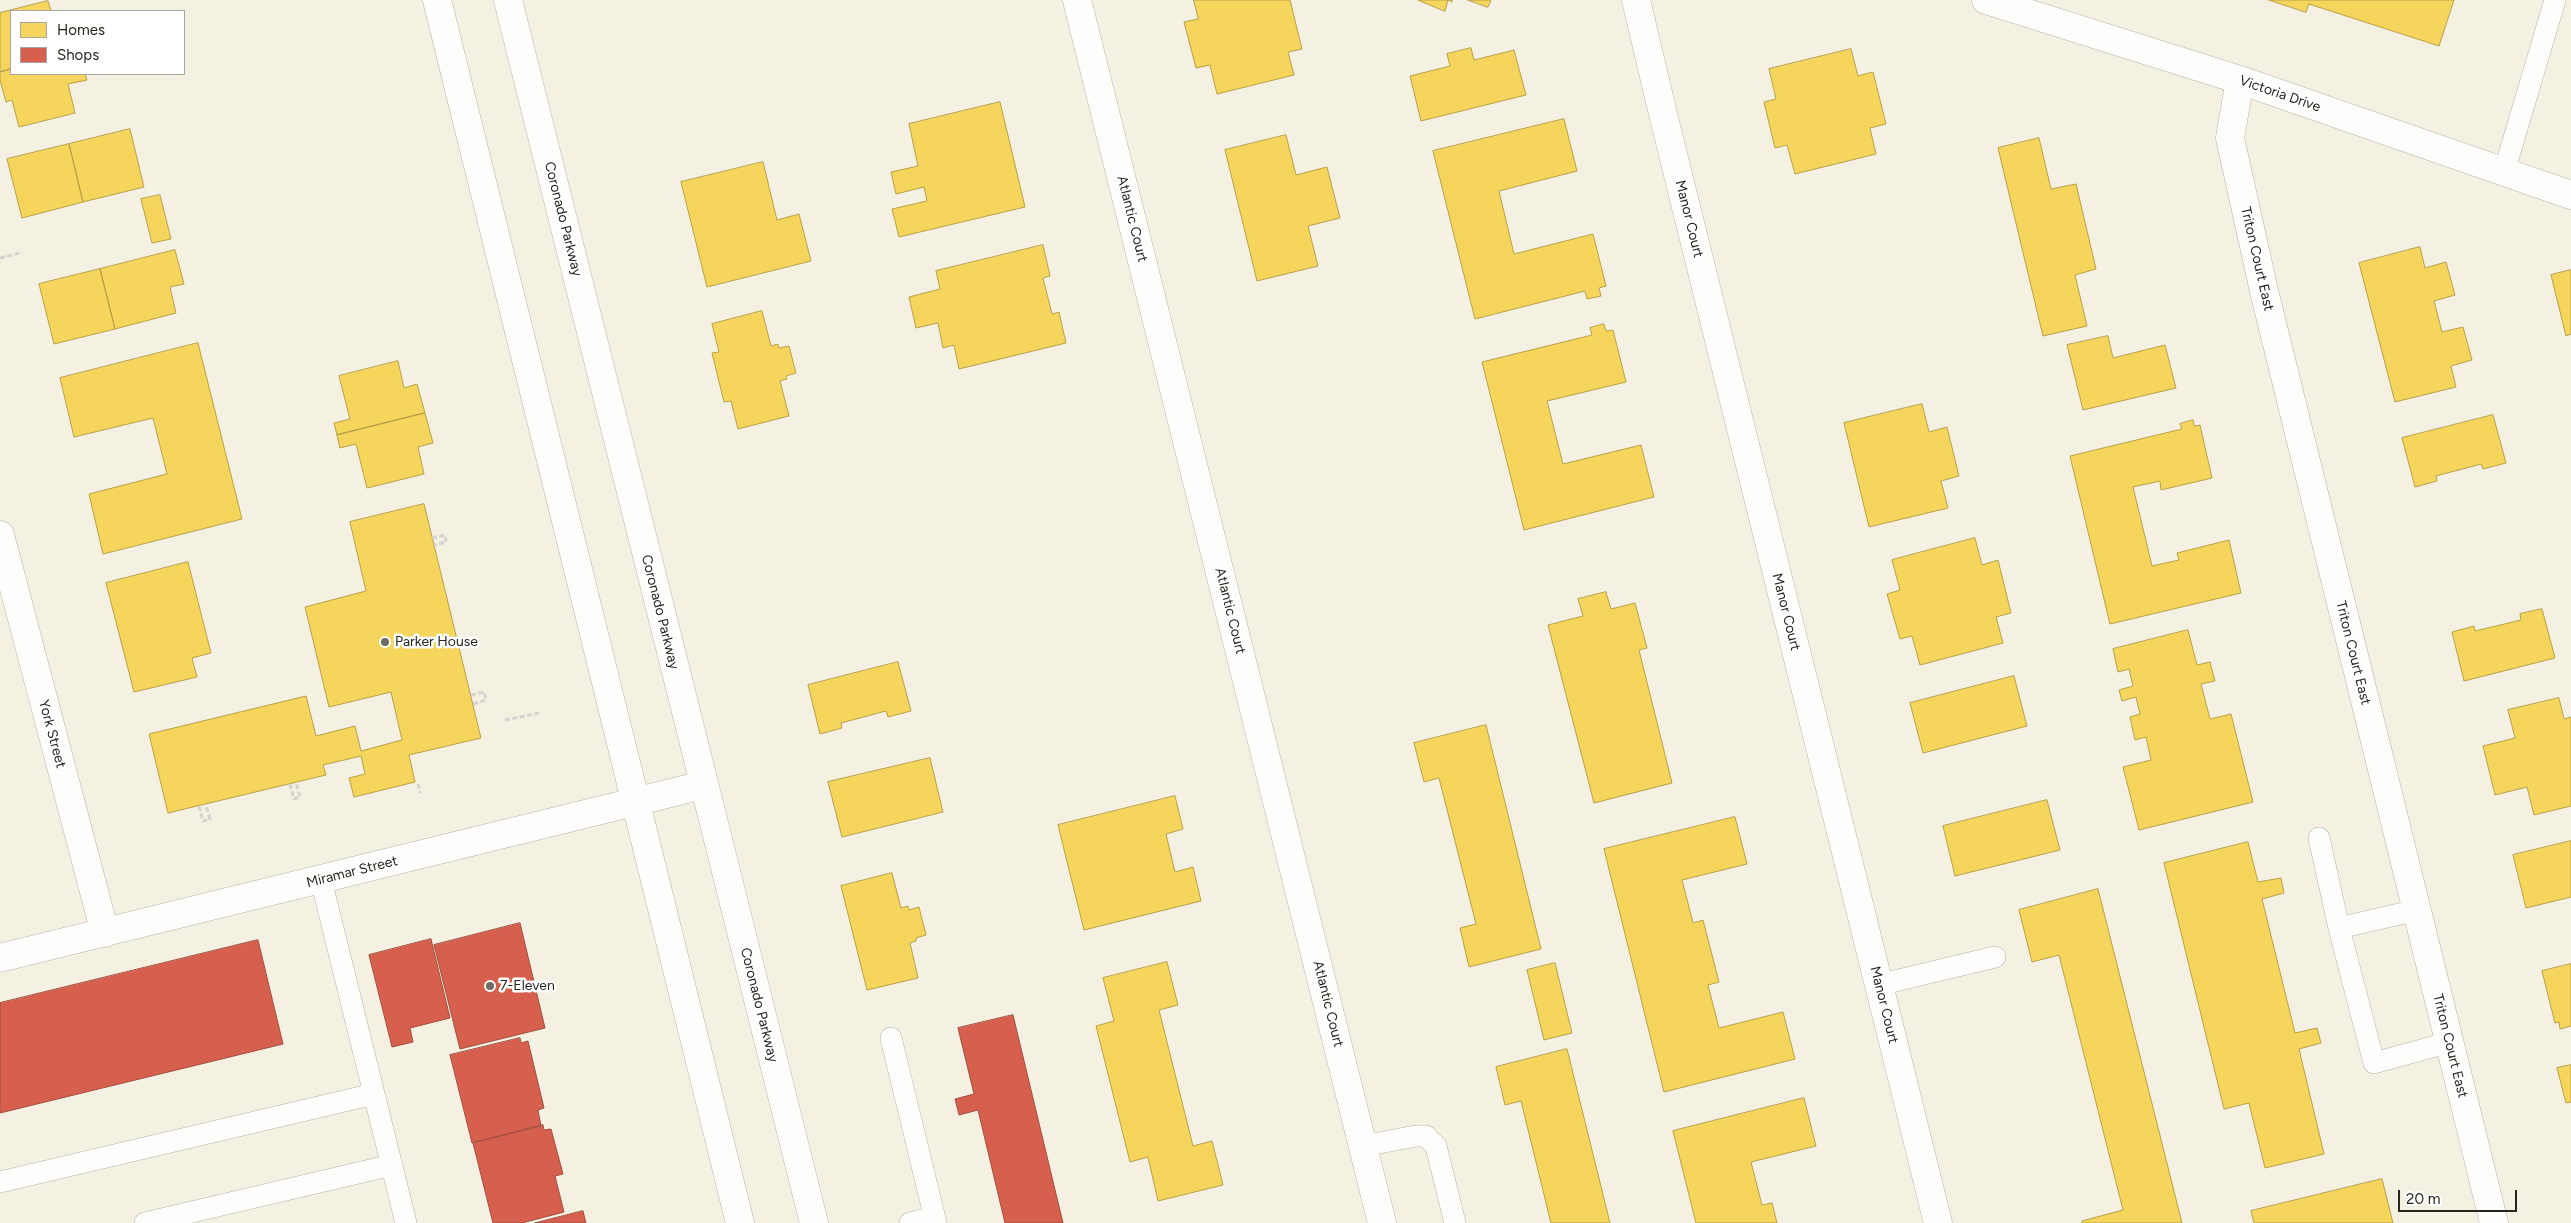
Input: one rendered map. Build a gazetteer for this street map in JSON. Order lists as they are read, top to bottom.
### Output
{
  "streets": {
    "street": [
      "Victoria Drive",
      "Coronado Parkway",
      "Atlantic Court",
      "Manor Court",
      "Triton Court East",
      "York Street",
      "Miramar Street"
    ]
  },
  "crossings": [
    ["Victoria Drive", "Triton Court East"],
    ["Coronado Parkway", "Miramar Street"],
    ["York Street", "Miramar Street"]
  ],
  "places": ["Parker House", "7-Eleven"],
  "legend": ["Homes", "Shops"],
  "scale_bar": "20 m"
}
